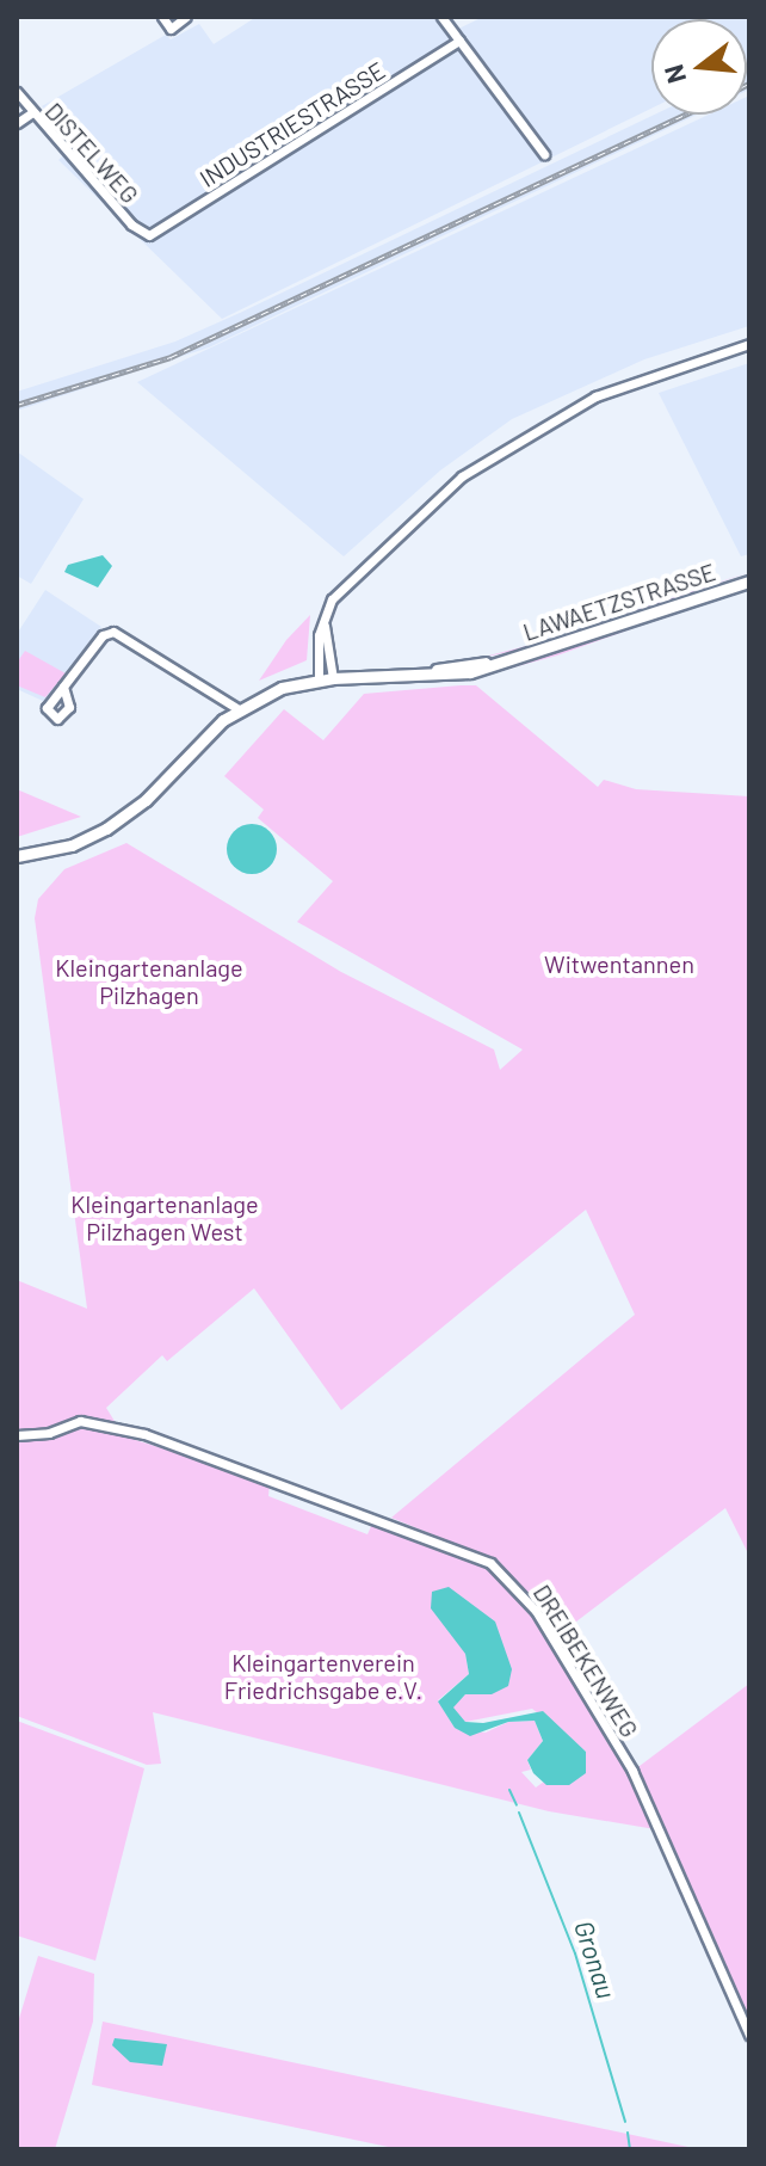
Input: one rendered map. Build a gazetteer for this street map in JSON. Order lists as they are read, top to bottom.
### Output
{
  "streets": {
    "street": [
      "INDUSTRIESTRASSE",
      "DISTELWEG",
      "LAWAETZSTRASSE",
      "DREIBEKENWEG"
    ]
  },
  "crossings": [
    ["INDUSTRIESTRASSE", "DISTELWEG"]
  ],
  "water": ["Gronau"],
  "parks": [
    "Witwentannen",
    "Kleingartenanlage Pilzhagen",
    "Kleingartenanlage Pilzhagen West",
    "Kleingartenverein Friedrichsgabe e.V."
  ],
  "north": "left"
}
